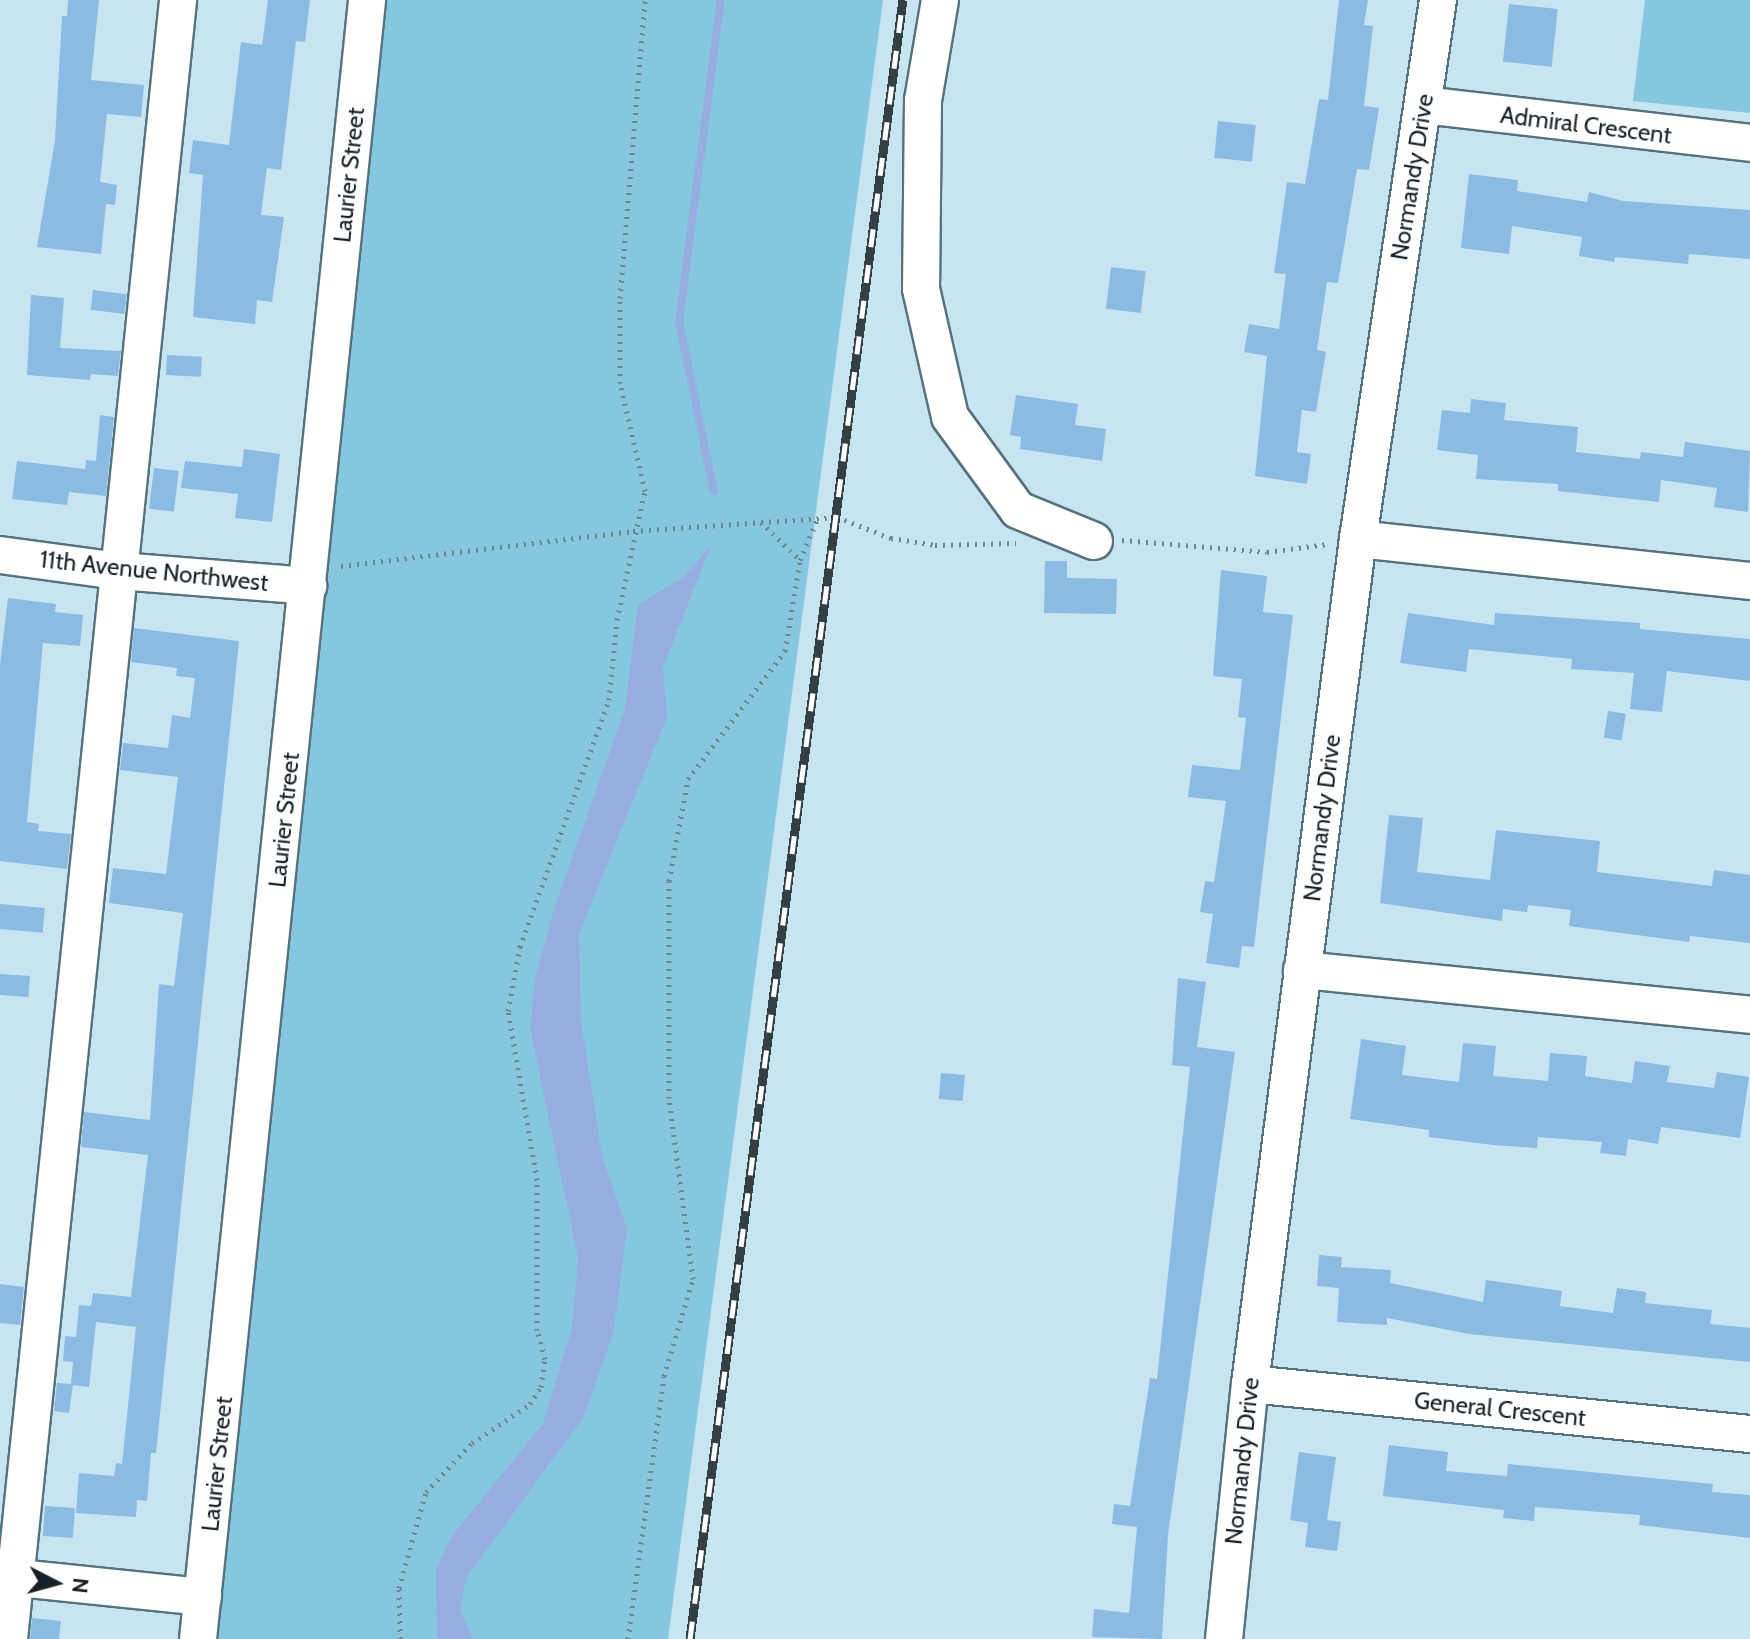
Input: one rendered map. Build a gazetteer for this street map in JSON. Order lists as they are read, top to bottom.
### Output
{
  "streets": {
    "street": [
      "Admiral Crescent",
      "Laurier Street",
      "Normandy Drive",
      "11th Avenue Northwest",
      "General Crescent"
    ]
  },
  "crossings": [
    ["Admiral Crescent", "Normandy Drive"],
    ["Laurier Street", "11th Avenue Northwest"],
    ["Normandy Drive", "General Crescent"]
  ],
  "north": "right"
}
